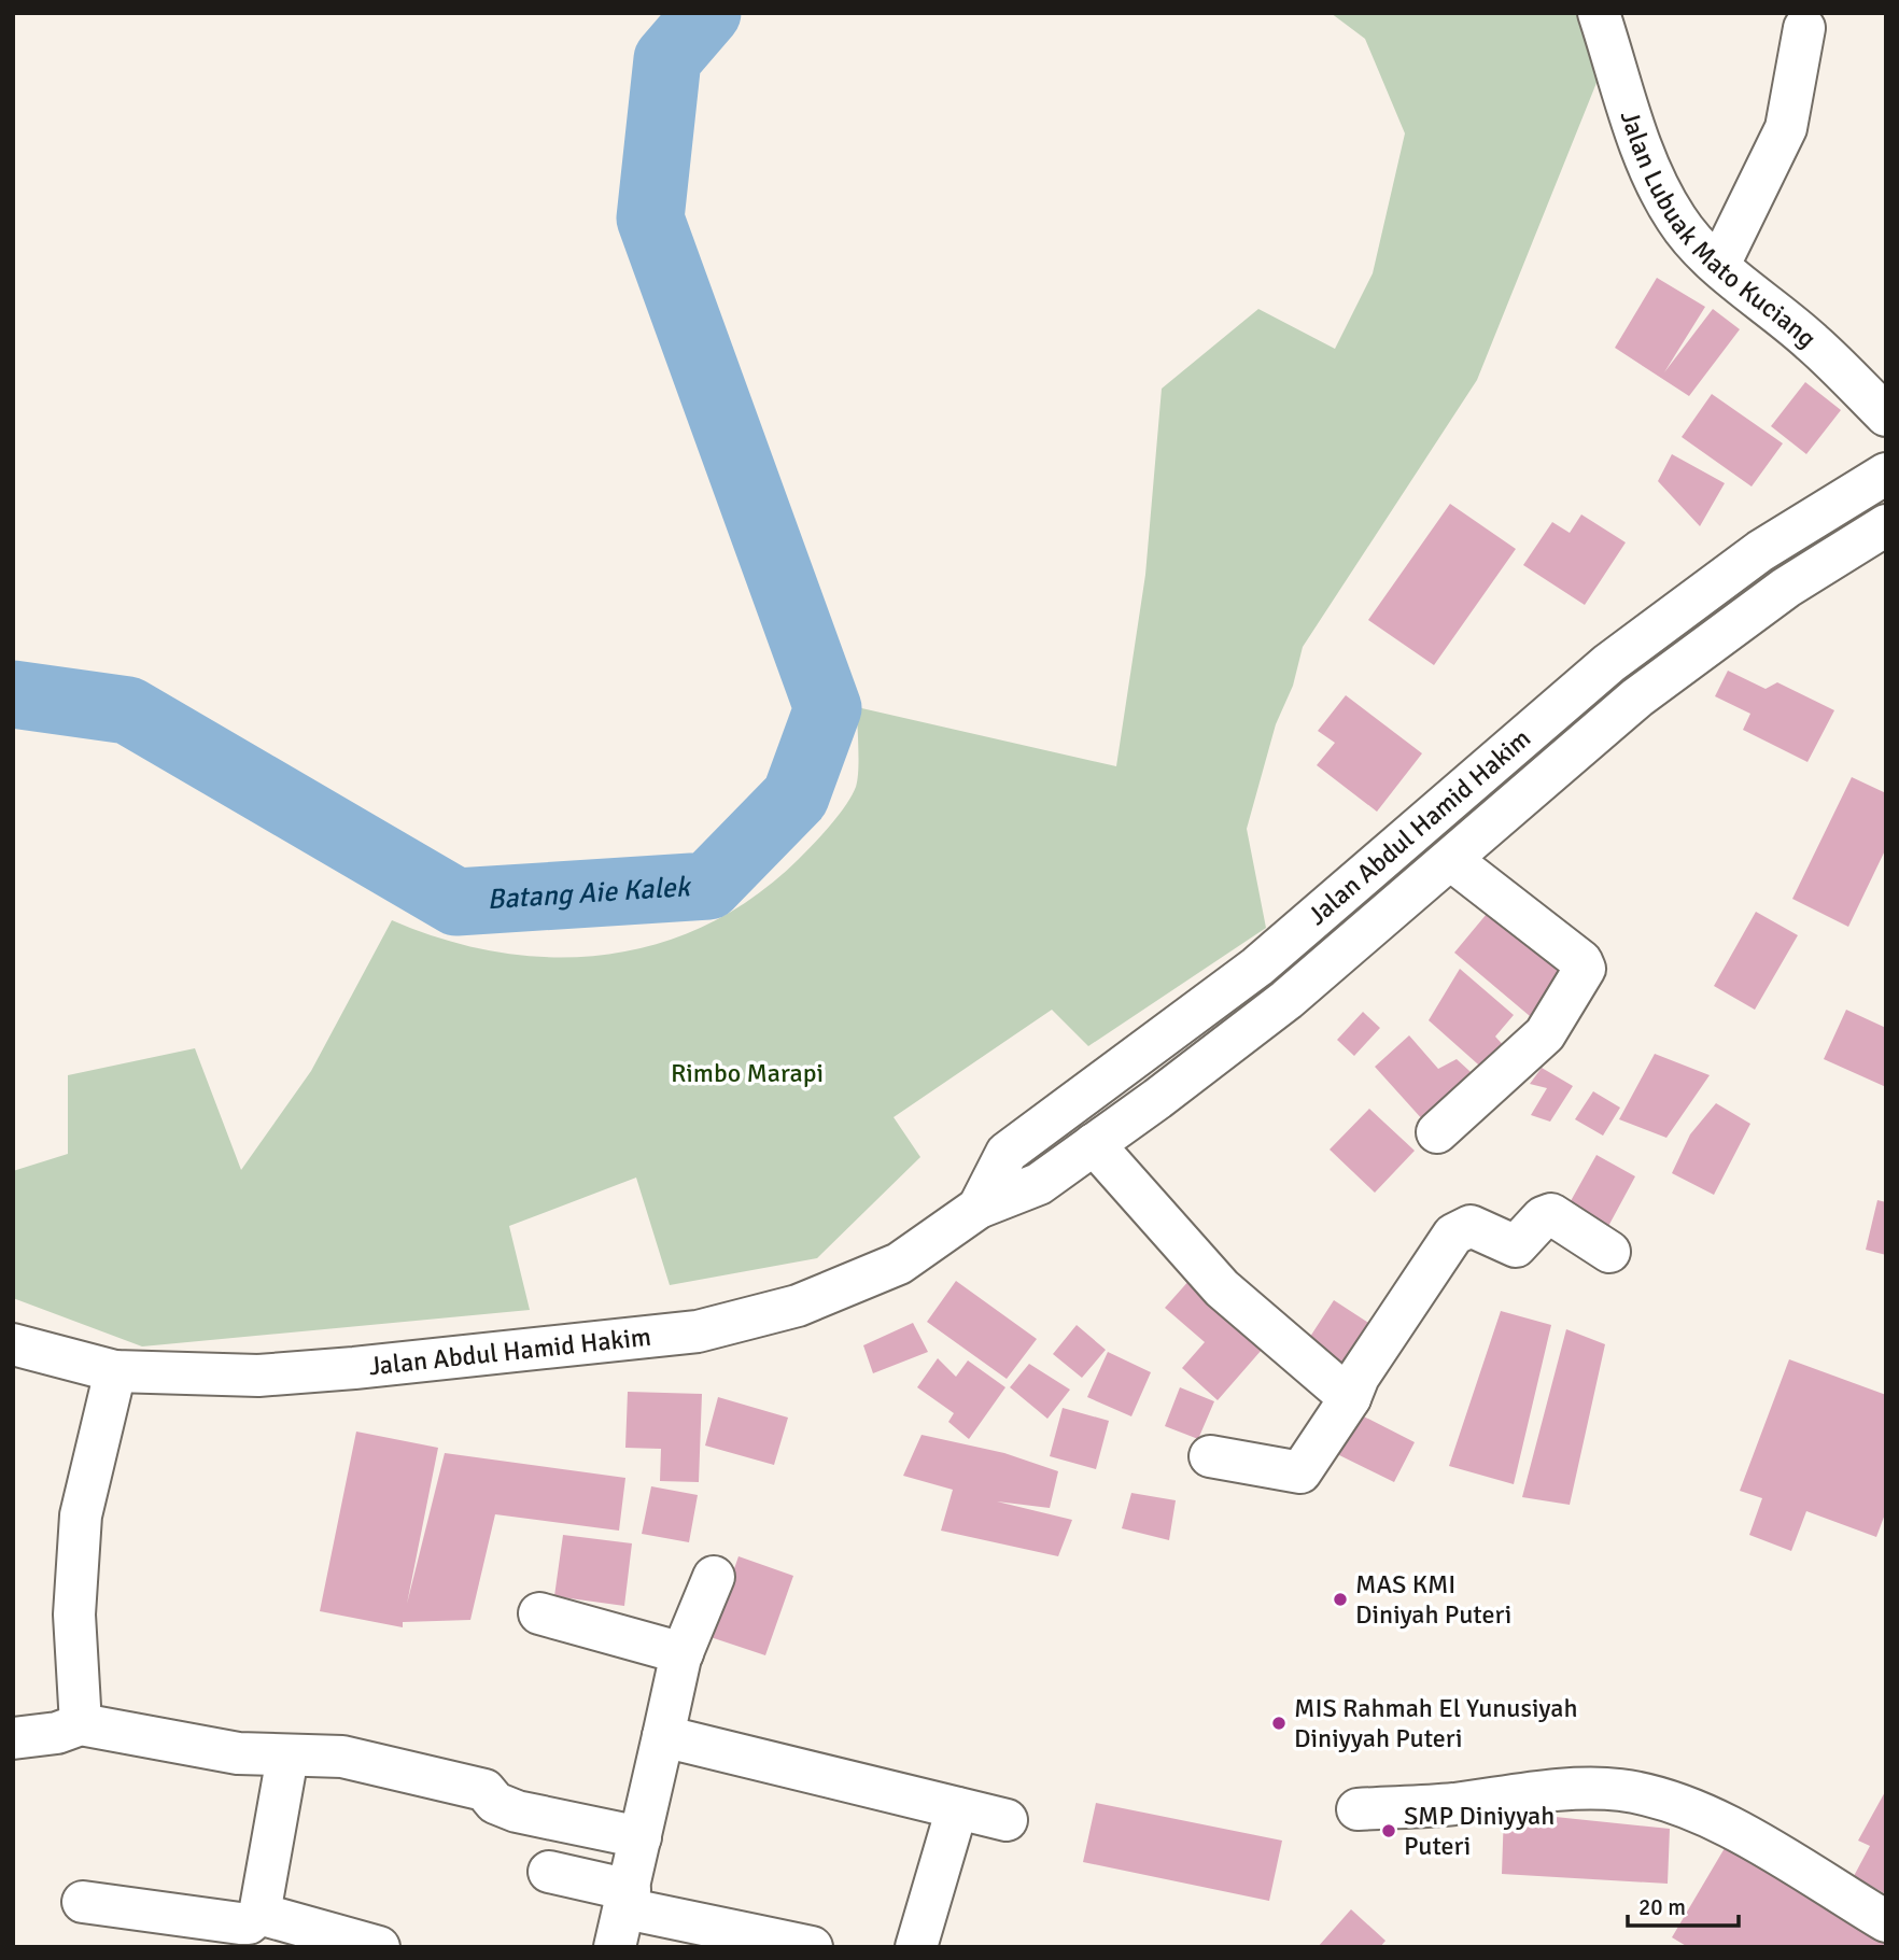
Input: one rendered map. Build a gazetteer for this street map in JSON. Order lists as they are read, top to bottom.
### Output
{
  "streets": {
    "street": ["Jalan Lubuak Mato Kuciang", "Jalan Abdul Hamid Hakim"]
  },
  "water": ["Batang Aie Kalek"],
  "parks": ["Rimbo Marapi"],
  "places": ["MAS KMI Diniyah Puteri", "MIS Rahmah El Yunusiyah Diniyyah Puteri", "SMP Diniyyah Puteri"],
  "scale_bar": "20 m"
}
